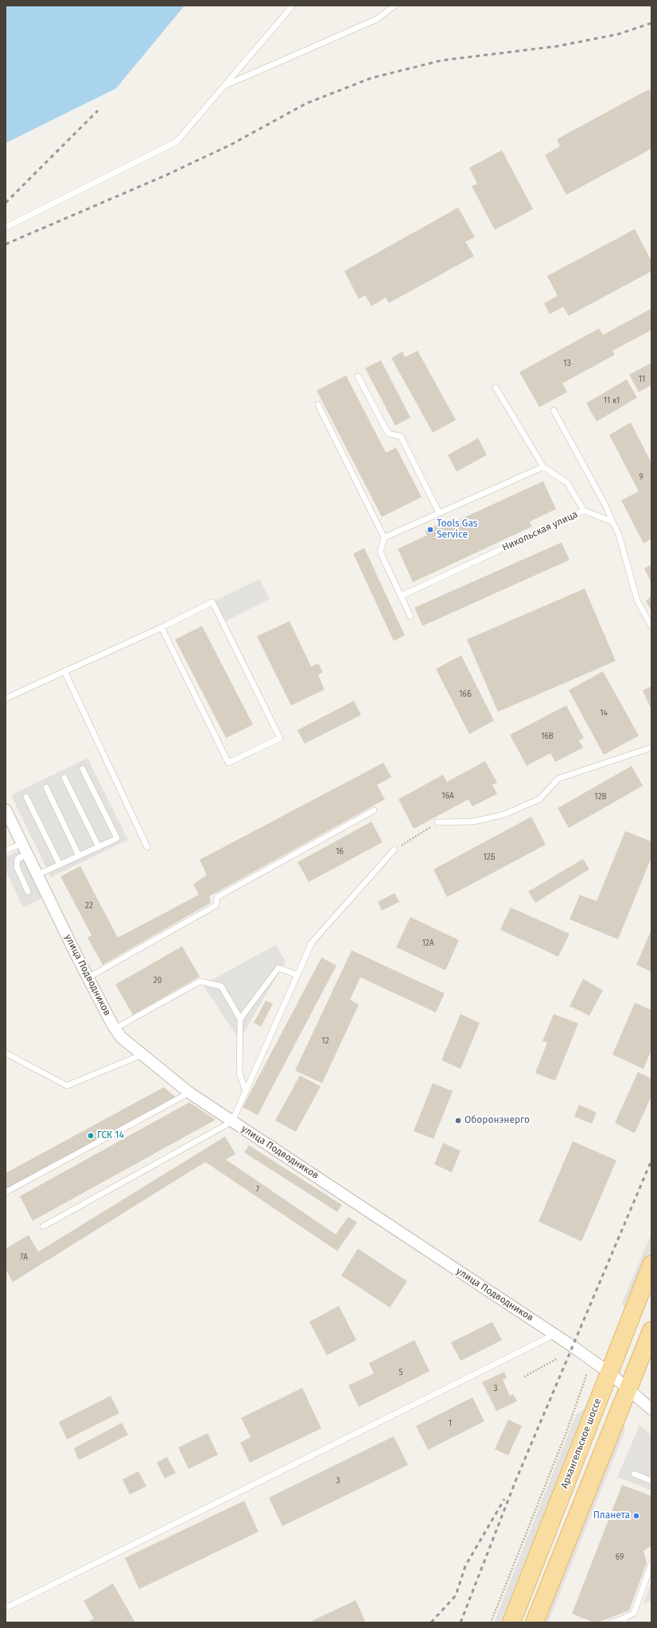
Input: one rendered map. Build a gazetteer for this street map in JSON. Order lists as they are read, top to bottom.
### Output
{
  "streets": {
    "main road": ["Архангельское шоссе"],
    "street": ["улица Подводников"],
    "lane": ["Никольская улица"]
  },
  "crossings": [
    ["улица Подводников", "Архангельское шоссе"]
  ],
  "places": [
    "Tools Gas Service",
    "Оборонэнерго",
    "ГСК 14",
    "Планета"
  ],
  "house_numbers": [
    "13",
    "11",
    "11 к1",
    "9",
    "16Б",
    "14",
    "16В",
    "16А",
    "12В",
    "16",
    "12Б",
    "22",
    "12А",
    "20",
    "12",
    "7",
    "7А",
    "5",
    "3",
    "1",
    "3",
    "69"
  ]
}
